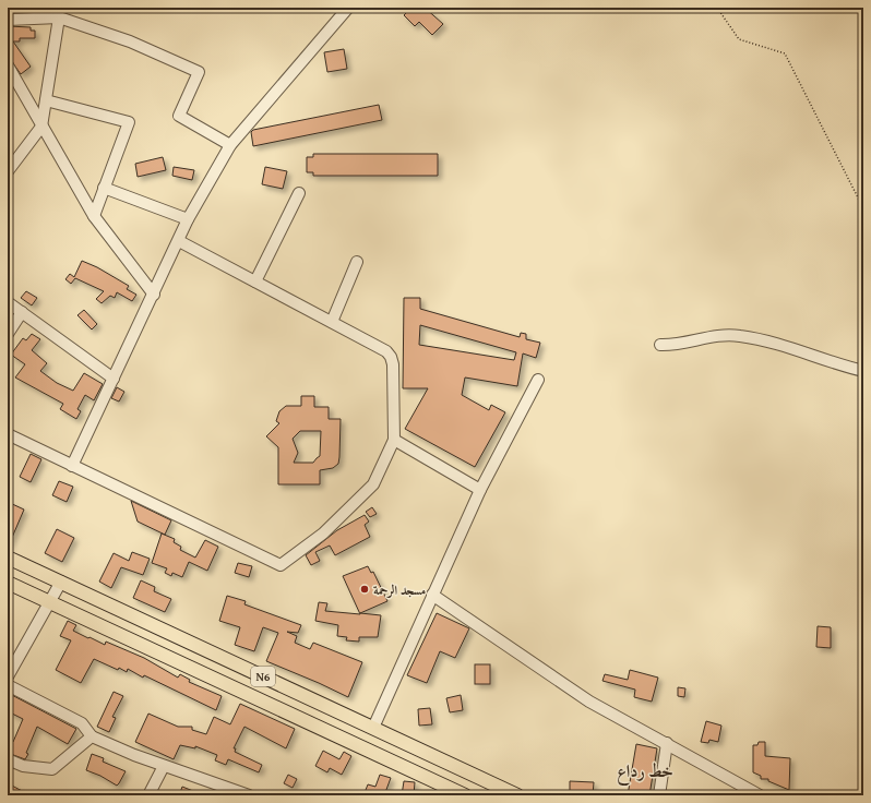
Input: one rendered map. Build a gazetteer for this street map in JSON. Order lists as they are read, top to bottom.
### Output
{
  "streets": {
    "main road": ["N6"]
  },
  "districts": ["خط رداع"],
  "places": ["مسجد الرحمة"]
}
